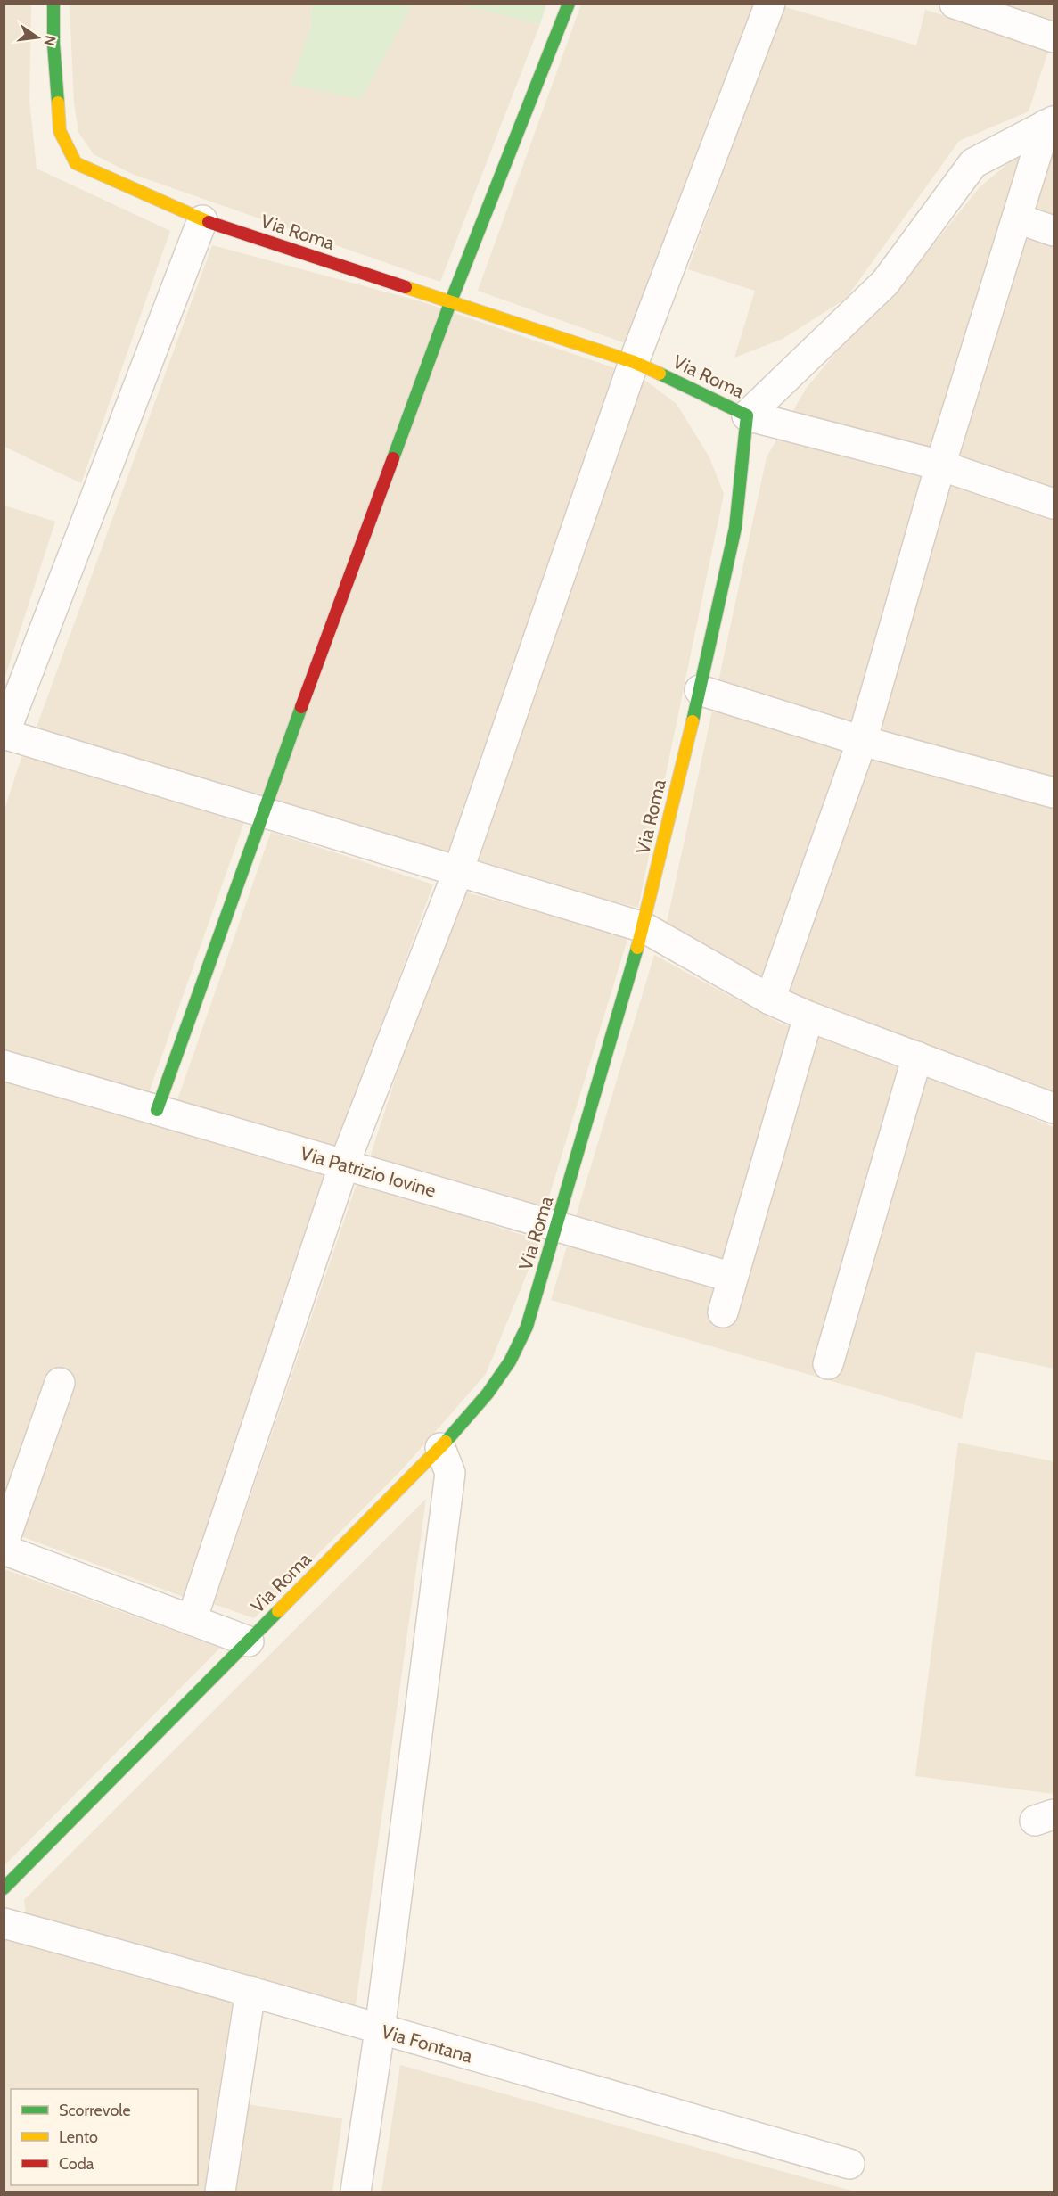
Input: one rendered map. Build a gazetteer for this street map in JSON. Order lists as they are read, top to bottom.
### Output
{
  "streets": {
    "street": ["Via Roma", "Via Patrizio Iovine", "Via Fontana"]
  },
  "crossings": [
    ["Via Roma", "Via Patrizio Iovine"]
  ],
  "legend": ["Scorrevole", "Lento", "Coda"],
  "north": "right"
}
